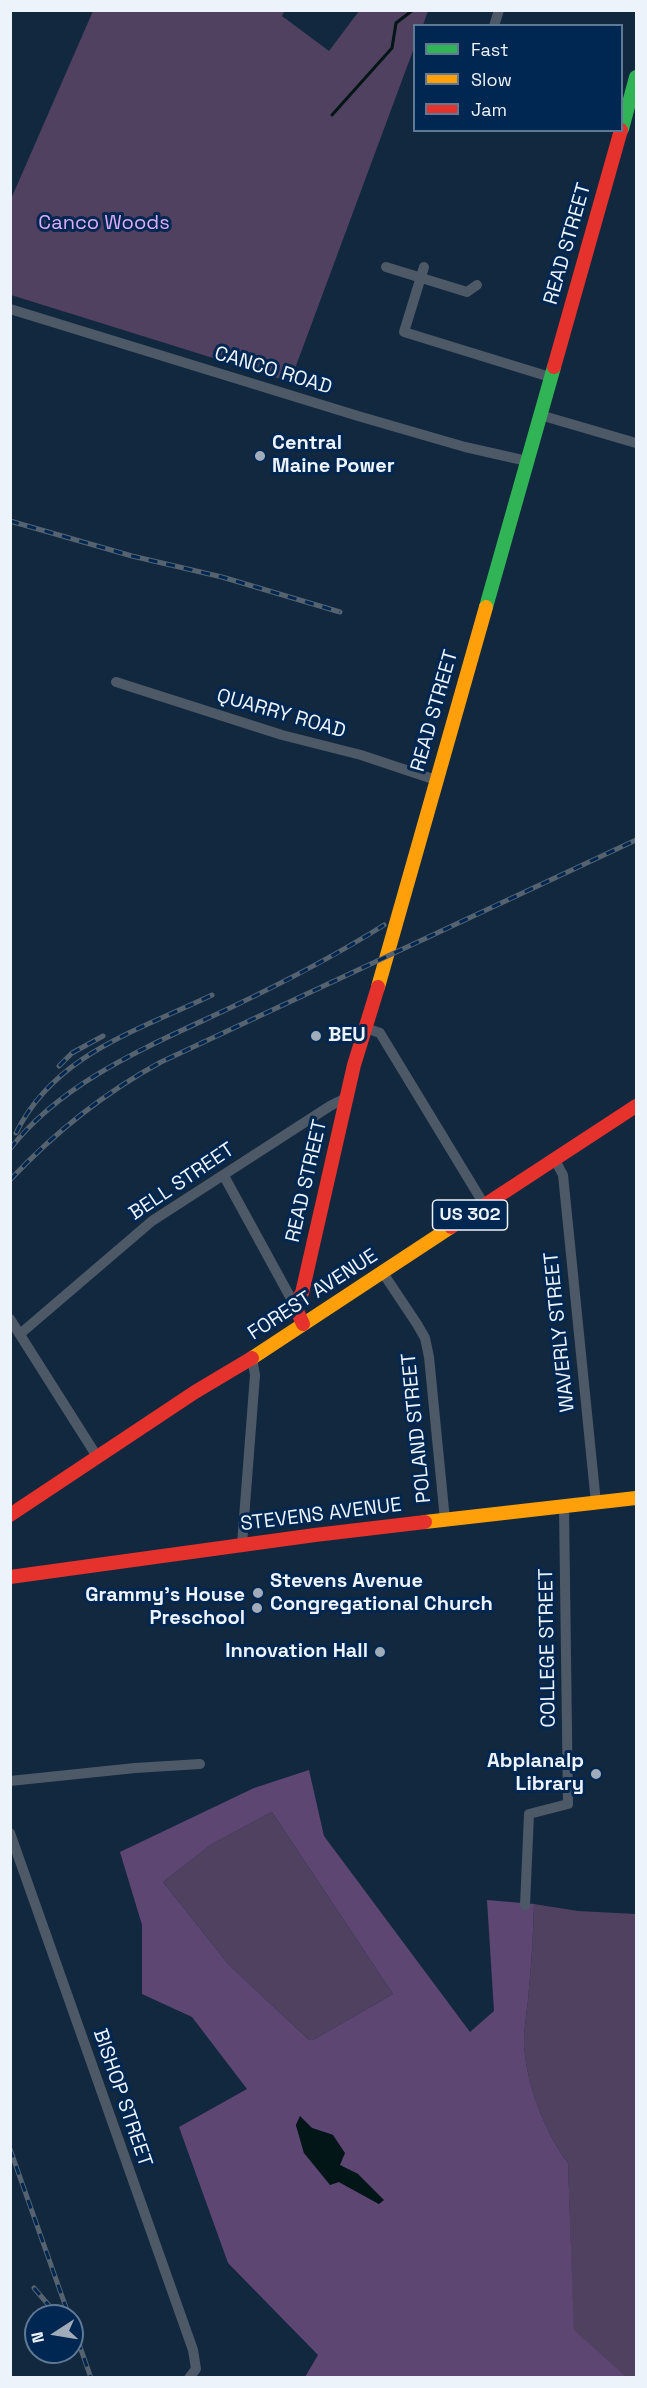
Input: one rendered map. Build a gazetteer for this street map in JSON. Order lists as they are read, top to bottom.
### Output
{
  "streets": {
    "main road": [
      "READ STREET",
      "US 302",
      "FOREST AVENUE",
      "STEVENS AVENUE"
    ],
    "street": [
      "CANCO ROAD",
      "QUARRY ROAD",
      "BELL STREET",
      "WAVERLY STREET",
      "POLAND STREET",
      "COLLEGE STREET",
      "BISHOP STREET"
    ]
  },
  "crossings": [
    ["READ STREET", "CANCO ROAD"],
    ["READ STREET", "QUARRY ROAD"],
    ["READ STREET", "BELL STREET"],
    ["FOREST AVENUE", "WAVERLY STREET"],
    ["FOREST AVENUE", "POLAND STREET"],
    ["WAVERLY STREET", "STEVENS AVENUE"],
    ["POLAND STREET", "STEVENS AVENUE"],
    ["STEVENS AVENUE", "COLLEGE STREET"]
  ],
  "parks": ["Canco Woods"],
  "places": [
    "Central Maine Power",
    "BEU",
    "Stevens Avenue Congregational Church",
    "Grammy's House Preschool",
    "Innovation Hall",
    "Abplanalp Library"
  ],
  "legend": ["Fast", "Slow", "Jam"],
  "north": "left"
}
